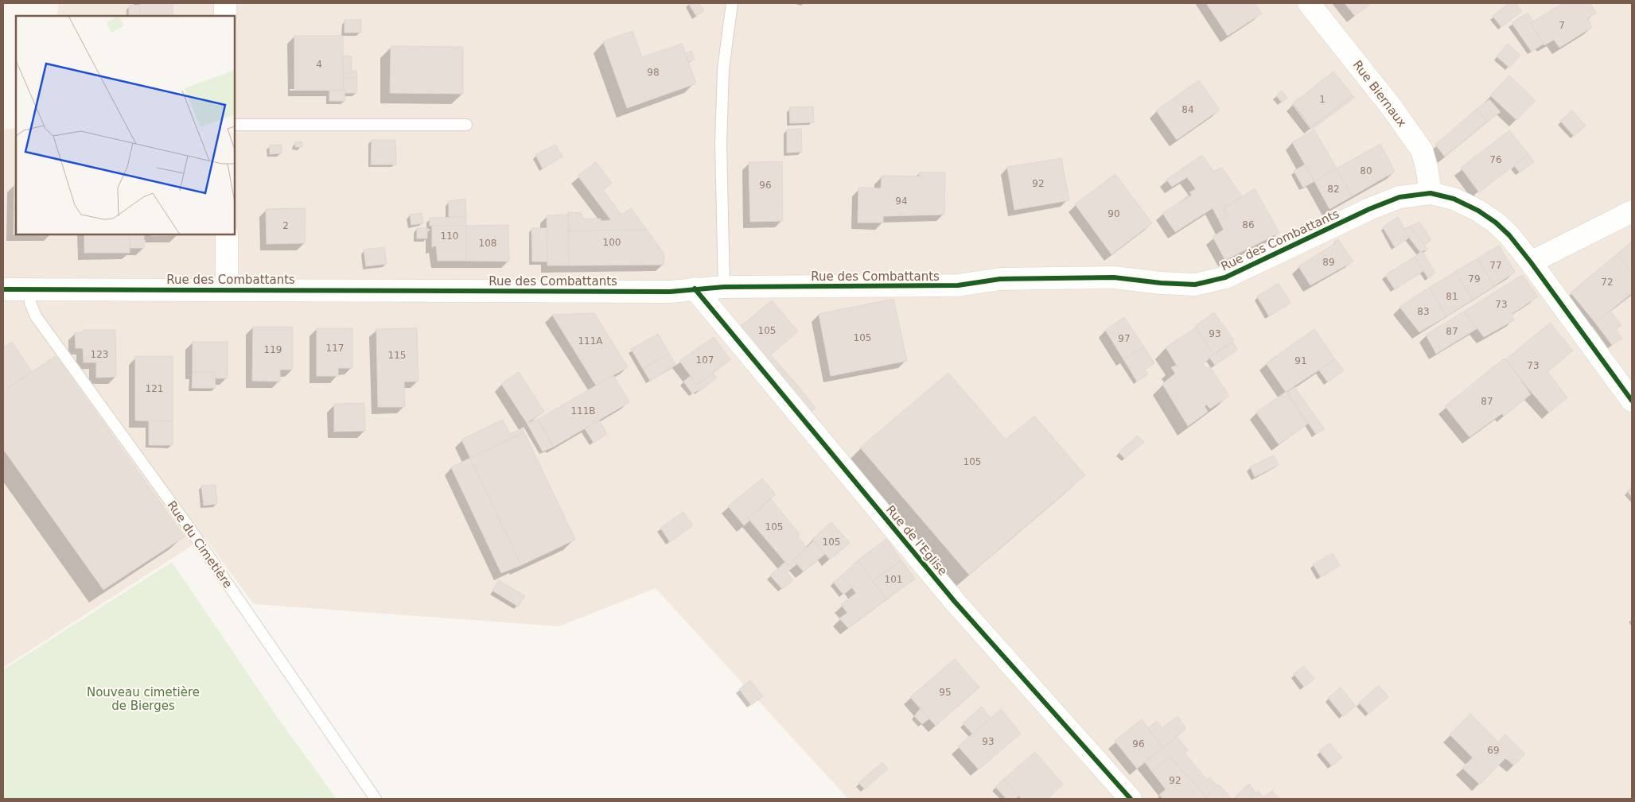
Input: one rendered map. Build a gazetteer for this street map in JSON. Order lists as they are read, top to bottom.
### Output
{
  "streets": {
    "street": ["Rue Biernaux", "Rue des Combattants", "Rue de l'Eglise"],
    "lane": ["Rue du Cimetière"]
  },
  "crossings": [
    ["Rue Biernaux", "Rue des Combattants"],
    ["Rue des Combattants", "Rue de l'Eglise"],
    ["Rue des Combattants", "Rue du Cimetière"]
  ],
  "parks": ["Nouveau cimetière de Bierges"],
  "house_numbers": [
    "7",
    "4",
    "98",
    "1",
    "84",
    "76",
    "80",
    "92",
    "96",
    "82",
    "94",
    "90",
    "86",
    "2",
    "110",
    "100",
    "108",
    "89",
    "77",
    "79",
    "72",
    "81",
    "73",
    "83",
    "105",
    "87",
    "93",
    "105",
    "97",
    "111A",
    "117",
    "119",
    "123",
    "115",
    "107",
    "91",
    "73",
    "121",
    "87",
    "111B",
    "105",
    "105",
    "105",
    "101",
    "95",
    "93",
    "96",
    "69",
    "92"
  ]
}
